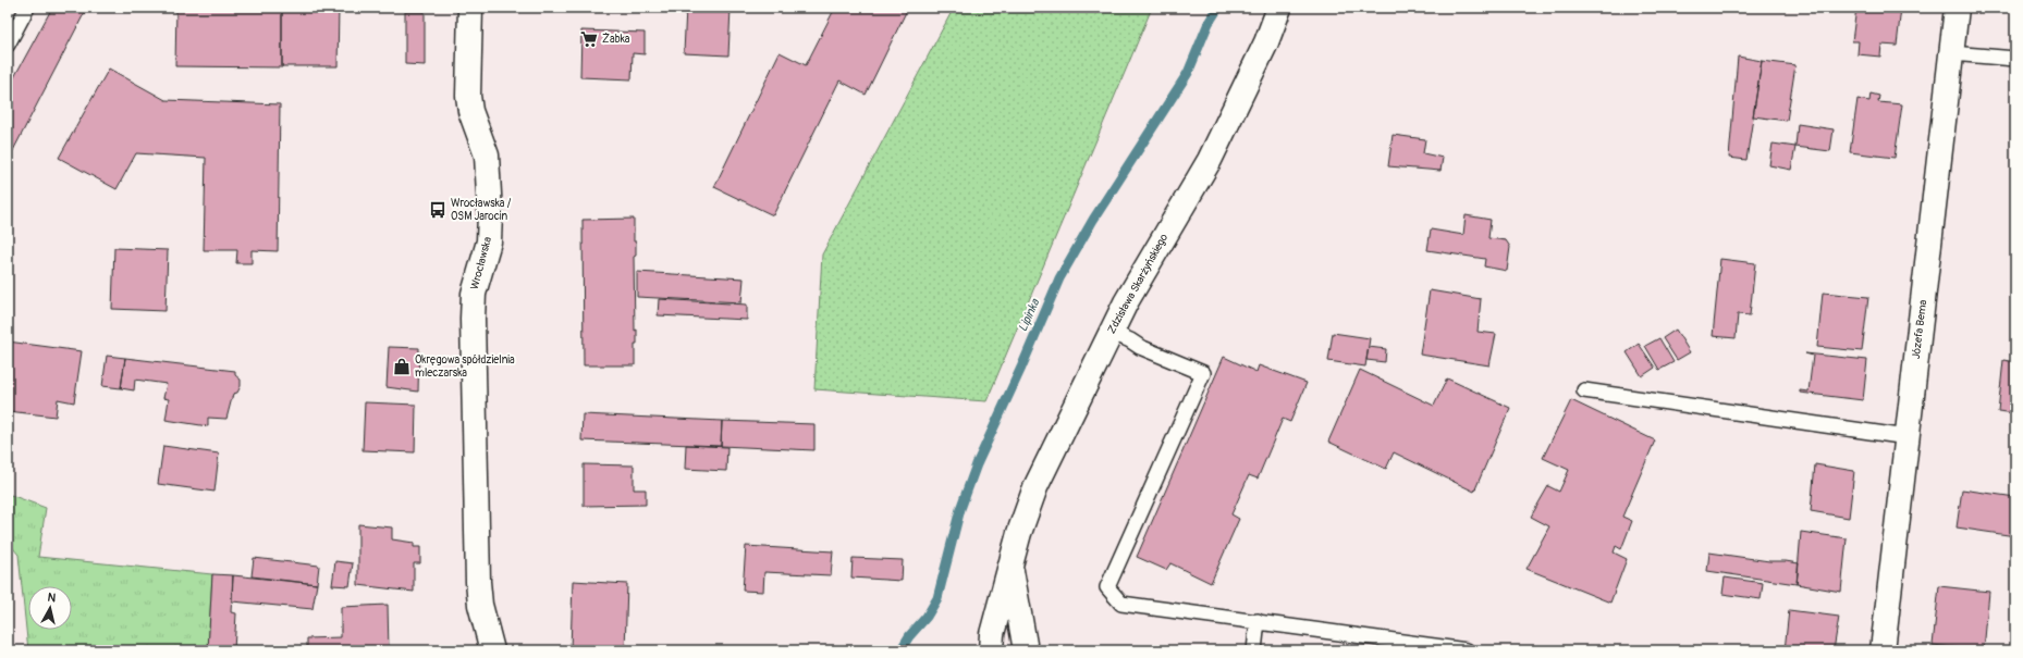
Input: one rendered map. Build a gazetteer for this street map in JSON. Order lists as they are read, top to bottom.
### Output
{
  "streets": {
    "street": ["Wrocławska", "Zdzisława Skarżyńskiego", "Józefa Bema"]
  },
  "water": ["Lipinka"],
  "places": {
    "supermarket": ["Żabka"],
    "bus stop": ["Wrocławska / OSM Jarocin"],
    "shop": ["Okręgowa spółdzielnia mleczarska"]
  },
  "north": "top"
}
